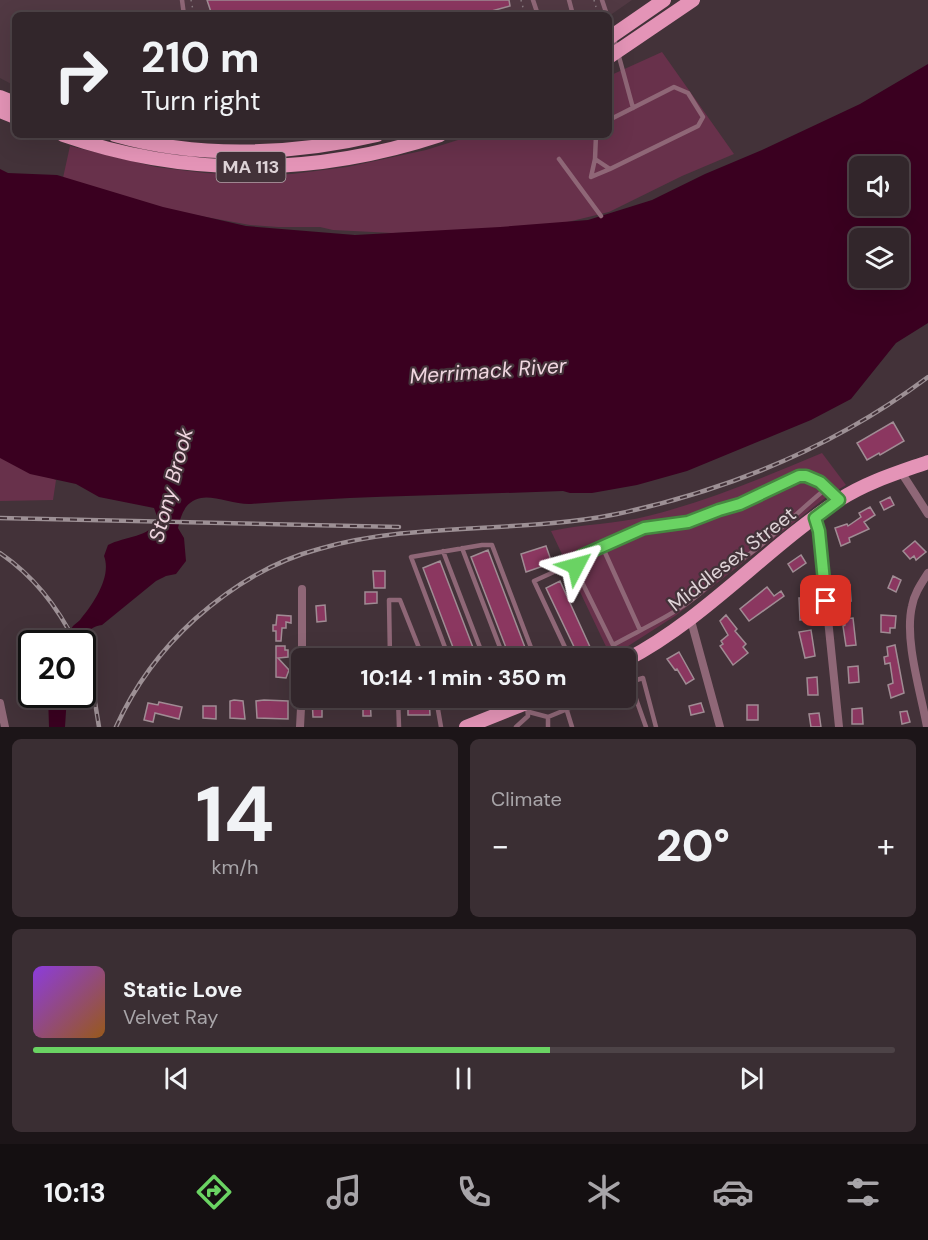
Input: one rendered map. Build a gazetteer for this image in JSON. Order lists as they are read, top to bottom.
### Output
{
  "streets": {
    "main road": ["MA 113", "Middlesex Street"]
  },
  "water": ["Merrimack River", "Stony Brook"],
  "page": {
    "turn": ["210 m", "Turn right"],
    "limit": "20",
    "trip": "10:14 · 1 min · 350 m",
    "tile": [
      ["14", "km/h"],
      "Climate"
    ],
    "heat": ["−", "20°", "+"],
    "song": ["Static Love", "Velvet Ray"],
    "tabs": "10:13"
  }
}
